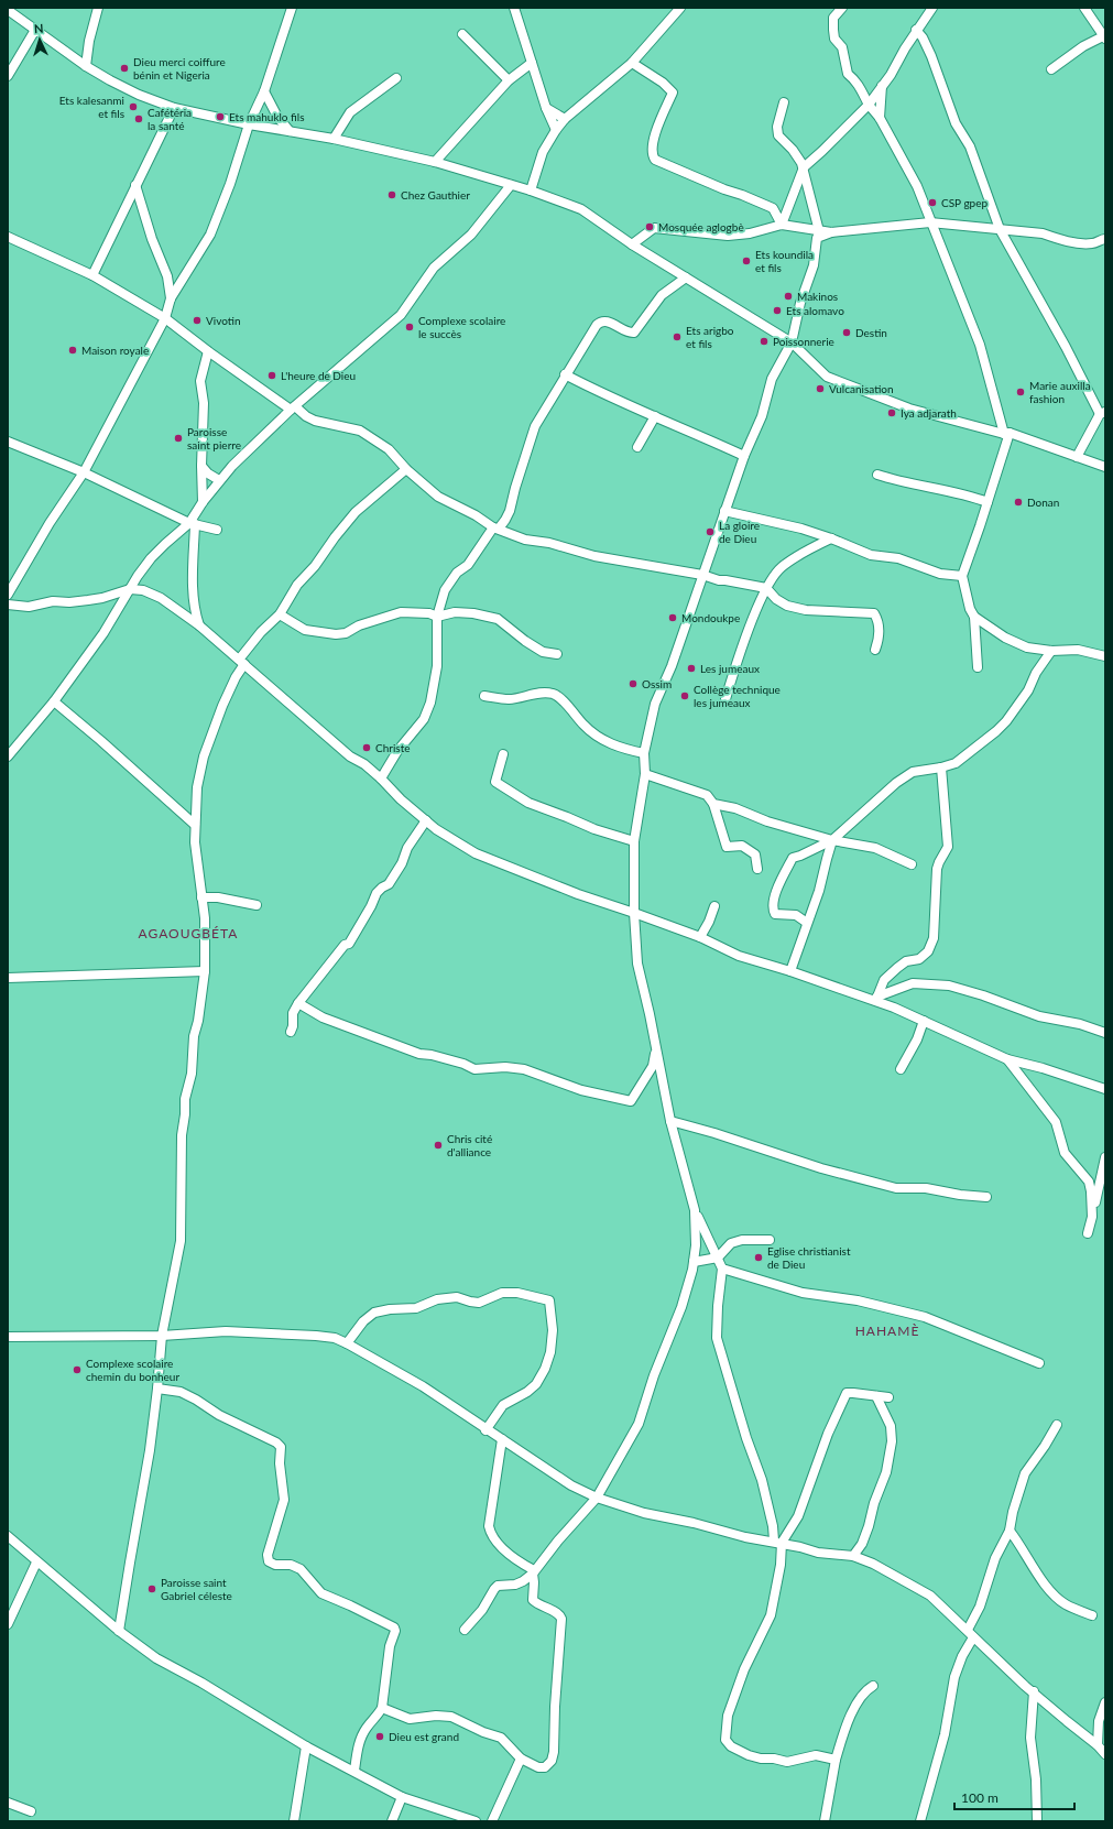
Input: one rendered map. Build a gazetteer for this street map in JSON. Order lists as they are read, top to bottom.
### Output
{
  "districts": ["AGAOUGBÉTA", "HAHAMÈ"],
  "places": [
    "Dieu merci coiffure bénin et Nigeria",
    "Ets kalesanmi et fils",
    "Ets mahuklo fils",
    "Cafétéria la santé",
    "Chez Gauthier",
    "CSP gpep",
    "Mosquée aglogbè",
    "Ets koundila et fils",
    "Makinos",
    "Ets alomavo",
    "Vivotin",
    "Complexe scolaire le succès",
    "Destin",
    "Ets arigbo et fils",
    "Poissonnerie",
    "Maison royale",
    "L'heure de Dieu",
    "Vulcanisation",
    "Marie auxilla fashion",
    "Iya adjarath",
    "Paroisse saint pierre",
    "Donan",
    "La gloire de Dieu",
    "Mondoukpe",
    "Les jumeaux",
    "Ossim",
    "Collège technique les jumeaux",
    "Christe",
    "Chris cité d'alliance",
    "Eglise christianist de Dieu",
    "Complexe scolaire chemin du bonheur",
    "Paroisse saint Gabriel céleste",
    "Dieu est grand"
  ],
  "scale_bar": "100 m",
  "north": "top"
}
